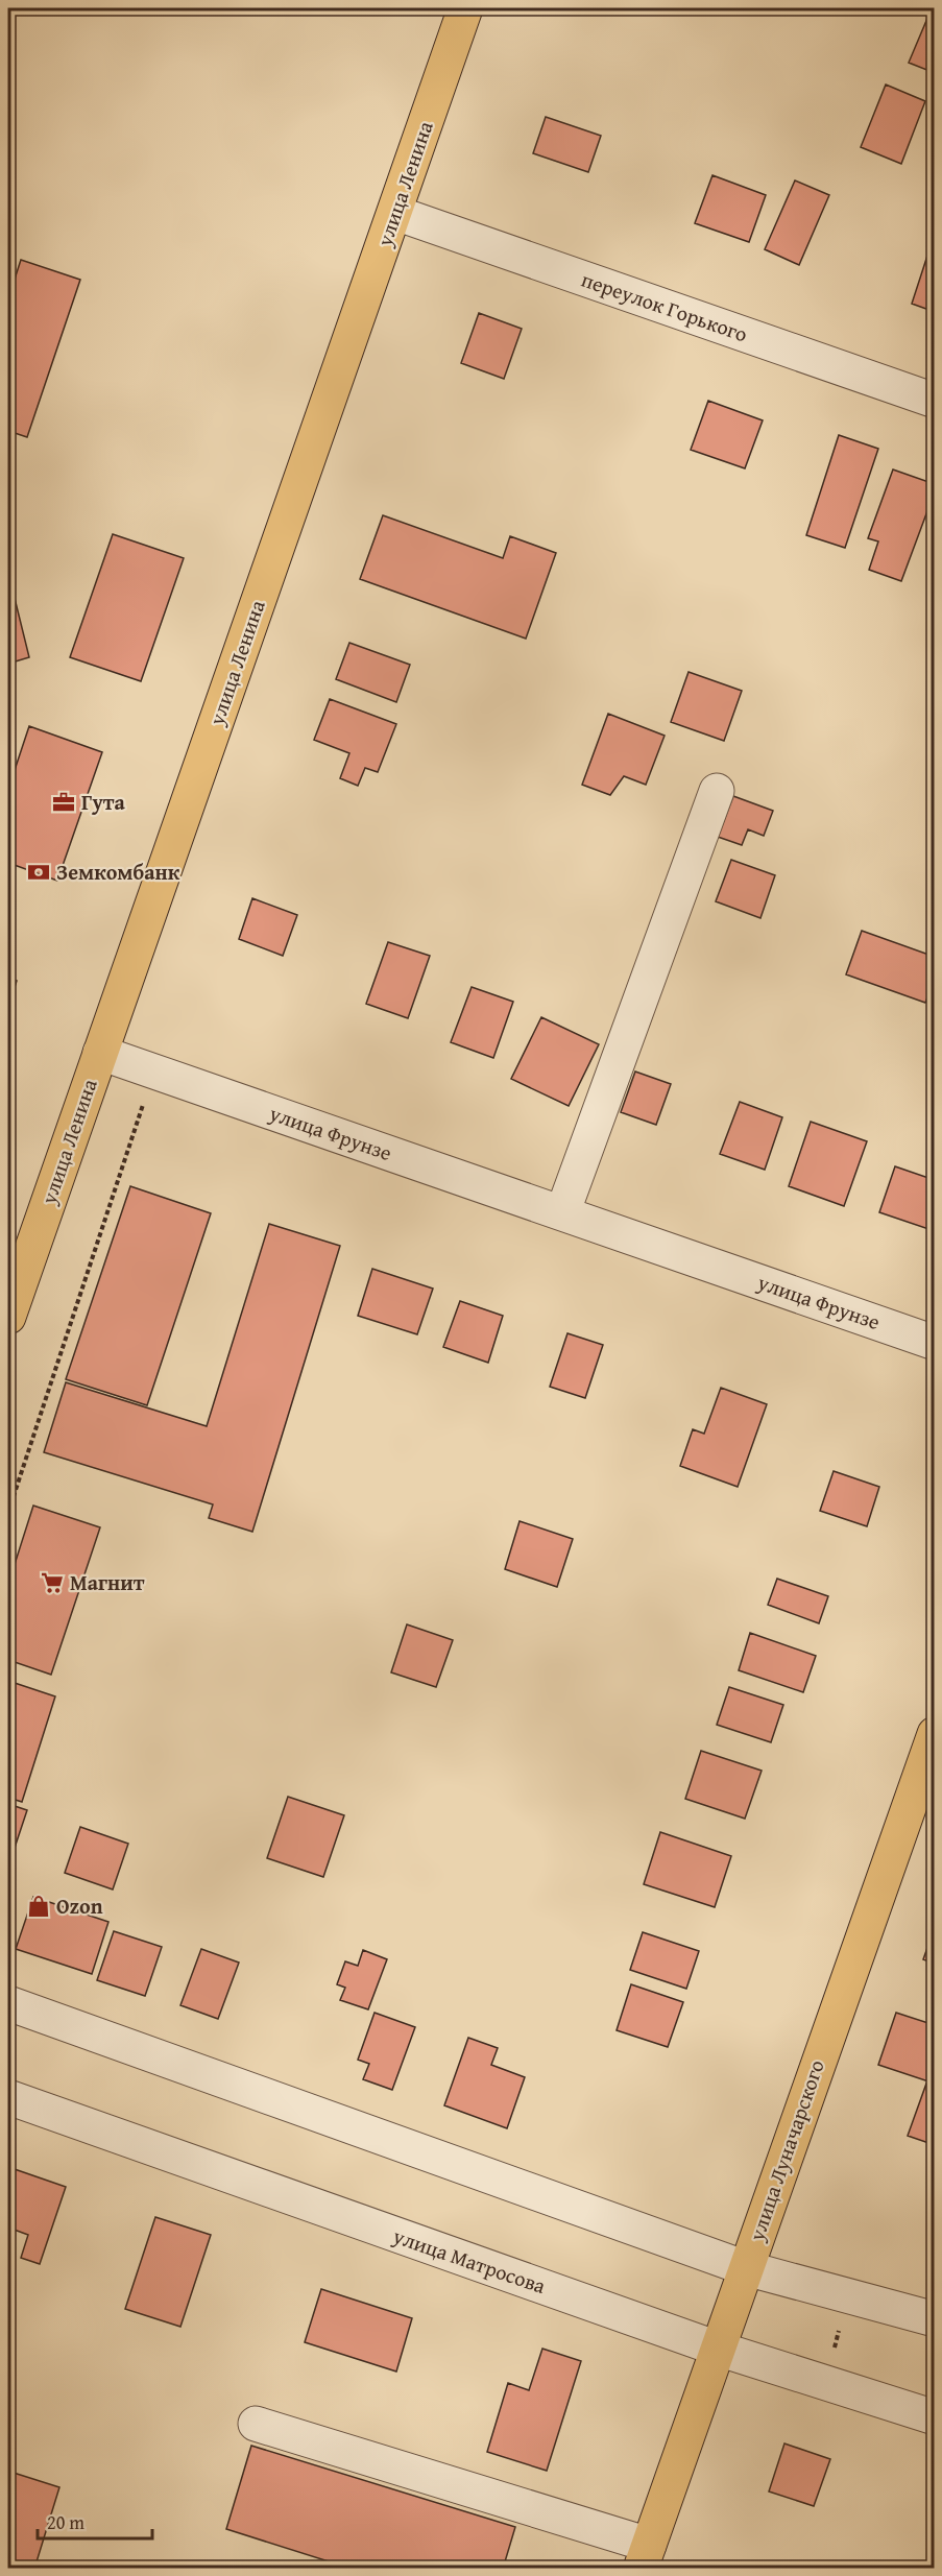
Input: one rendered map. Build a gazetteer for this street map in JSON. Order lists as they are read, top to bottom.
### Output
{
  "streets": {
    "main road": ["улица Ленина", "улица Луначарского"],
    "street": ["переулок Горького", "улица Фрунзе", "улица Матросова"]
  },
  "crossings": [
    ["улица Ленина", "переулок Горького"],
    ["улица Ленина", "улица Фрунзе"],
    ["улица Луначарского", "улица Матросова"]
  ],
  "places": {
    "office": ["Гута"],
    "bank": ["Земкомбанк"],
    "supermarket": ["Магнит"],
    "shop": ["Ozon"]
  },
  "scale_bar": "20 m"
}
